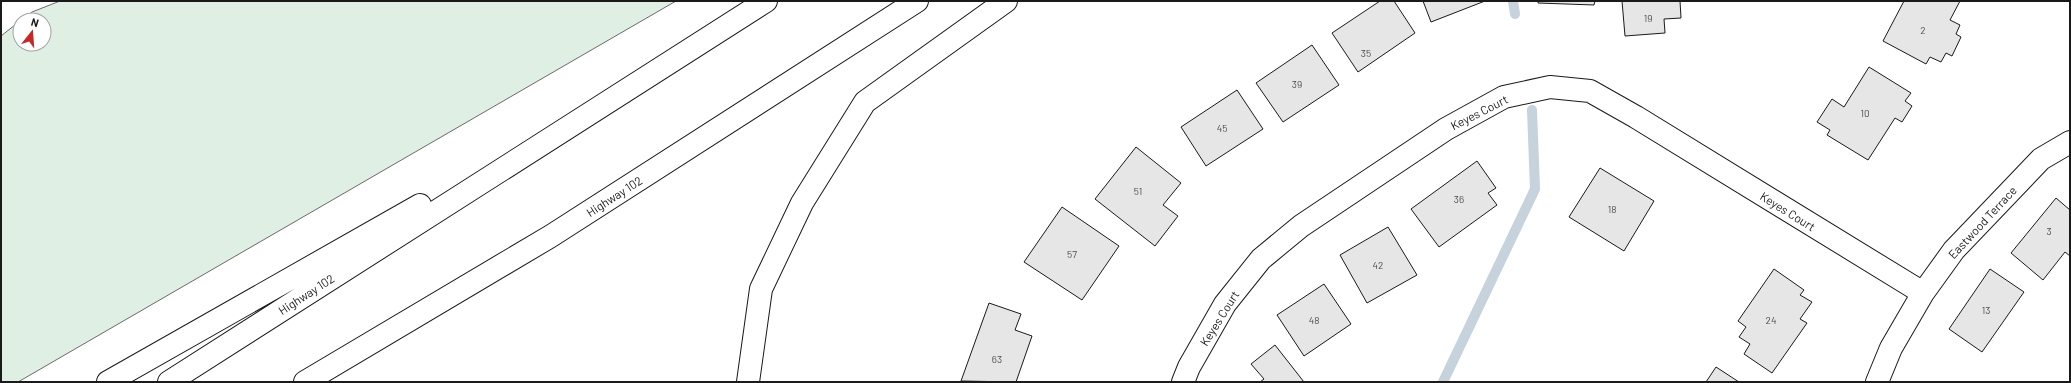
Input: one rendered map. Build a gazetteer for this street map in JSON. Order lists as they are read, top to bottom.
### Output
{
  "streets": {
    "main road": ["Keyes Court", "Highway 102", "Eastwood Terrace"]
  },
  "crossings": [
    ["Keyes Court", "Eastwood Terrace"]
  ],
  "house_numbers": [
    "19",
    "2",
    "35",
    "39",
    "10",
    "45",
    "51",
    "36",
    "18",
    "3",
    "57",
    "42",
    "13",
    "48",
    "24",
    "63"
  ],
  "north": "top"
}
